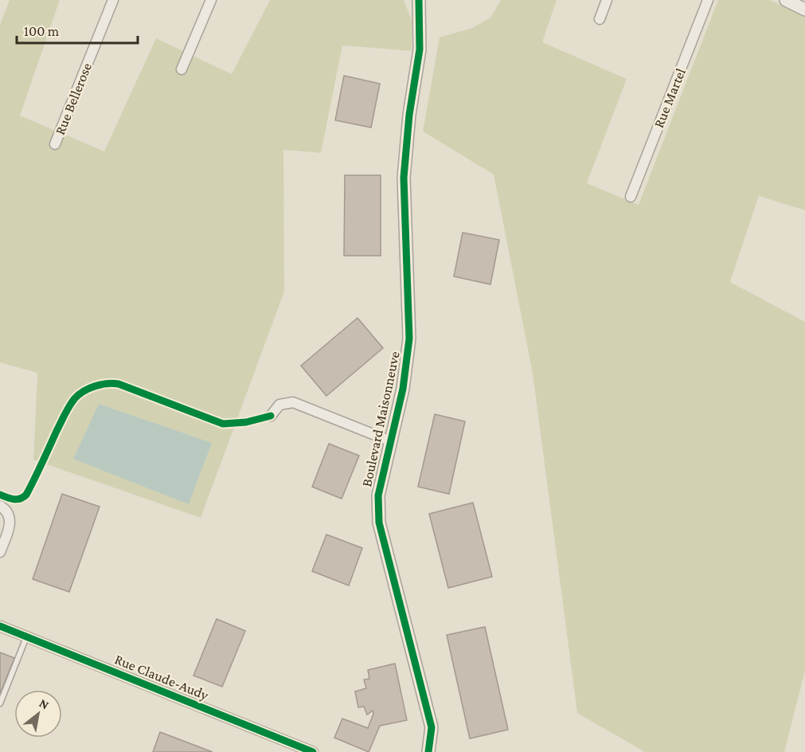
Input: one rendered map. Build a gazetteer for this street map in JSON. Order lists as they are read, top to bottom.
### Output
{
  "streets": {
    "street": [
      "Rue Martel",
      "Rue Bellerose",
      "Boulevard Maisonneuve",
      "Rue Claude-Audy"
    ]
  },
  "scale_bar": "100 m",
  "north": "top right"
}
